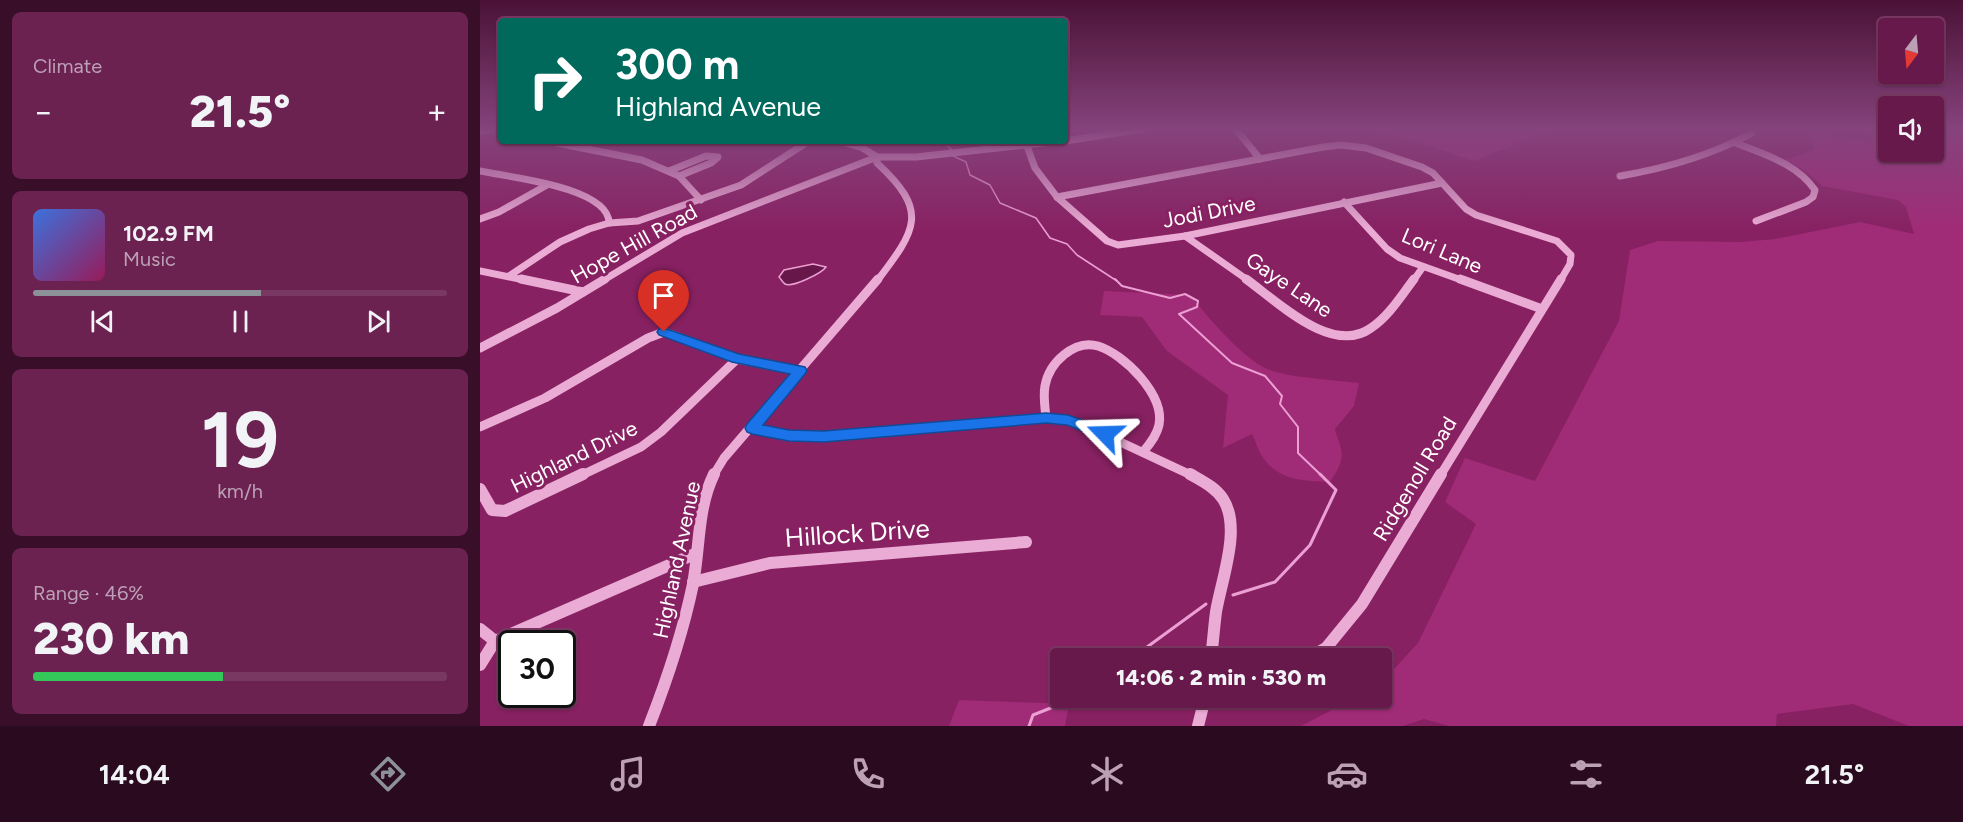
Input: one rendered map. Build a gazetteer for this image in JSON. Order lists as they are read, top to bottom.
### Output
{
  "streets": {
    "street": [
      "Jodi Drive",
      "Hope Hill Road",
      "Lori Lane",
      "Gaye Lane",
      "Highland Drive",
      "Ridgenoll Road",
      "Hillock Drive",
      "Highland Avenue"
    ]
  },
  "crossings": [
    ["Jodi Drive", "Lori Lane"],
    ["Jodi Drive", "Gaye Lane"],
    ["Jodi Drive", "Ridgenoll Road"],
    ["Lori Lane", "Gaye Lane"],
    ["Lori Lane", "Ridgenoll Road"],
    ["Hillock Drive", "Highland Avenue"]
  ],
  "north": "bottom",
  "page": {
    "tile": [
      "Climate",
      ["19", "km/h"],
      ["Range · 46%", "230 km"]
    ],
    "turn": ["300 m", "Highland Avenue"],
    "heat": ["−", "21.5°", "+"],
    "song": ["102.9 FM", "Music"],
    "limit": "30",
    "trip": "14:06 · 2 min · 530 m",
    "tabs": ["14:04", "21.5°"]
  }
}
